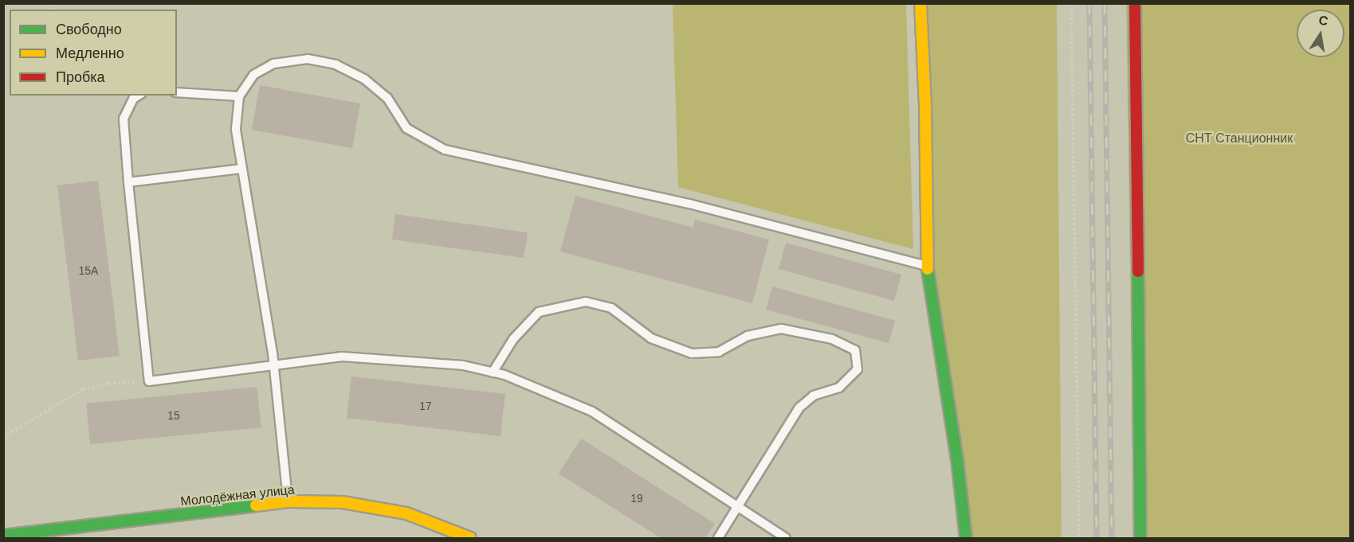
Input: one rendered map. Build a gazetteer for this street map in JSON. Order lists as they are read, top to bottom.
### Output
{
  "streets": {
    "street": ["Молодёжная улица"]
  },
  "parks": ["СНТ Станционник"],
  "house_numbers": [
    "15А",
    "17",
    "15",
    "19"
  ],
  "legend": ["Свободно", "Медленно", "Пробка"],
  "north": "top"
}
